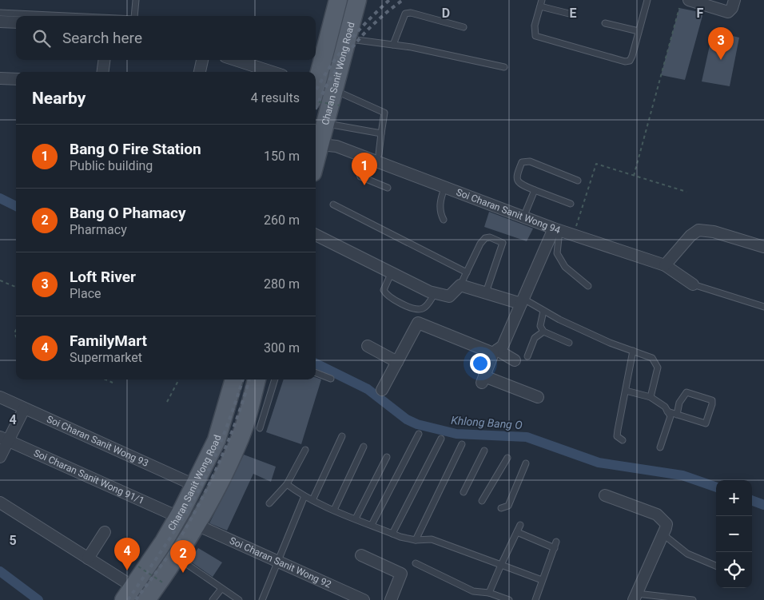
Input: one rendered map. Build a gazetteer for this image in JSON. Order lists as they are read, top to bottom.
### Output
{
  "streets": {
    "main road": ["Charan Sanit Wong Road"],
    "street": [
      "Soi Charan Sanit Wong 94",
      "Soi Charan Sanit Wong 93",
      "Soi Charan Sanit Wong 91/1",
      "Soi Charan Sanit Wong 92"
    ]
  },
  "crossings": [
    ["Charan Sanit Wong Road", "Soi Charan Sanit Wong 94"],
    ["Charan Sanit Wong Road", "Soi Charan Sanit Wong 93"],
    ["Charan Sanit Wong Road", "Soi Charan Sanit Wong 91/1"],
    ["Charan Sanit Wong Road", "Soi Charan Sanit Wong 92"]
  ],
  "water": ["Khlong Bang O"],
  "page": {
    "search": "Search here",
    "pins": [
      "3",
      "1",
      "4",
      "2"
    ],
    "heading": ["Nearby", "4 results"],
    "list": [
      {
        "mark": "1",
        "name": "Bang O Fire Station",
        "note": "Public building",
        "value": "150 m"
      },
      {
        "mark": "2",
        "name": "Bang O Phamacy",
        "note": "Pharmacy",
        "value": "260 m"
      },
      {
        "mark": "3",
        "name": "Loft River",
        "note": "Place",
        "value": "280 m"
      },
      {
        "mark": "4",
        "name": "FamilyMart",
        "note": "Supermarket",
        "value": "300 m"
      }
    ],
    "map_buttons": ["+", "−"]
  },
  "grid": {
    "columns": ["D", "E", "F"],
    "rows": ["4", "5"]
  }
}
